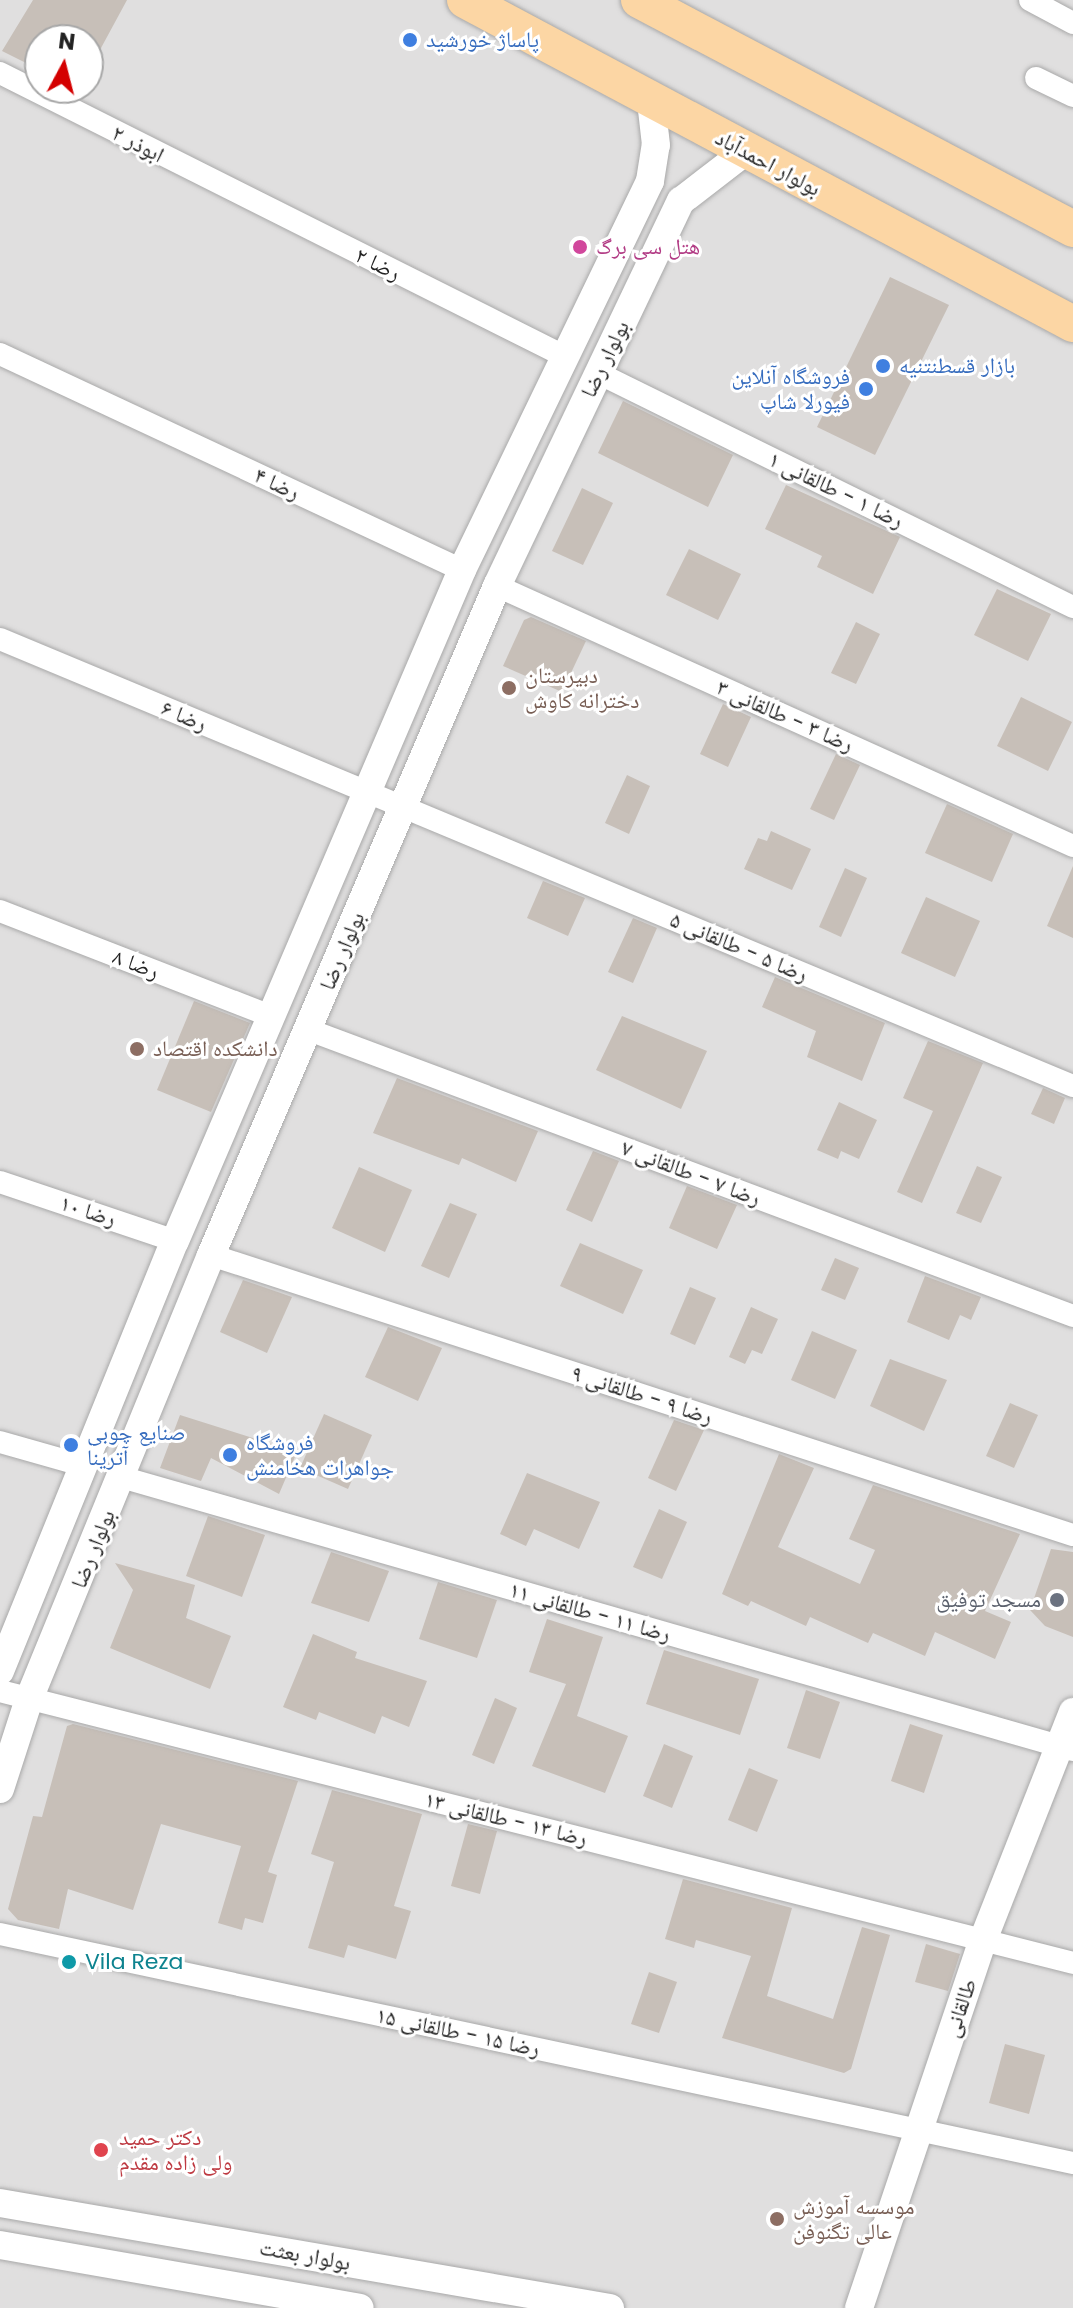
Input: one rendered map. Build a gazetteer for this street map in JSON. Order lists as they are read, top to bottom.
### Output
{
  "streets": {
    "main road": ["بولوار احمدآباد"],
    "street": [
      "ابوذر ۲",
      "رضا ۲",
      "بولوار رضا",
      "رضا ۴",
      "رضا ۱ - طالقانی ۱",
      "رضا ۶",
      "رضا ۳ - طالقانی ۳",
      "رضا ۵ - طالقانی ۵",
      "رضا ۸",
      "رضا ۷ - طالقانی ۷",
      "رضا ۱۰",
      "رضا ۹ - طالقانی ۹",
      "رضا ۱۱ - طالقانی ۱۱",
      "رضا ۱۳ - طالقانی ۱۳",
      "طالقانی",
      "رضا ۱۵ - طالقانی ۱۵",
      "بولوار بعثت"
    ]
  },
  "crossings": [
    ["ابوذر ۲", "رضا ۲"],
    ["بولوار احمدآباد", "بولوار رضا"],
    ["رضا ۲", "بولوار رضا"],
    ["بولوار رضا", "رضا ۴"],
    ["بولوار رضا", "رضا ۱ - طالقانی ۱"],
    ["بولوار رضا", "رضا ۶"],
    ["بولوار رضا", "رضا ۳ - طالقانی ۳"],
    ["بولوار رضا", "رضا ۵ - طالقانی ۵"],
    ["بولوار رضا", "رضا ۸"],
    ["بولوار رضا", "رضا ۷ - طالقانی ۷"],
    ["بولوار رضا", "رضا ۱۰"],
    ["بولوار رضا", "رضا ۹ - طالقانی ۹"],
    ["بولوار رضا", "رضا ۱۱ - طالقانی ۱۱"],
    ["بولوار رضا", "رضا ۱۳ - طالقانی ۱۳"],
    ["رضا ۶", "رضا ۵ - طالقانی ۵"],
    ["رضا ۱۱ - طالقانی ۱۱", "طالقانی"],
    ["رضا ۱۳ - طالقانی ۱۳", "طالقانی"],
    ["طالقانی", "رضا ۱۵ - طالقانی ۱۵"]
  ],
  "places": [
    "پاساژ خورشید",
    "هتل سی برگ",
    "بازار قسطنتنیه",
    "فروشگاه آنلاین فیورلا شاپ",
    "دبیرستان دخترانه کاوش",
    "دانشکده اقتصاد",
    "صنایع چوبی آترینا",
    "فروشگاه جواهرات هخامنش",
    "مسجد توفیق",
    "Vila Reza",
    "دکتر حمید ولی زاده مقدم",
    "موسسه آموزش عالی تگنوفن"
  ],
  "north": "top"
}
